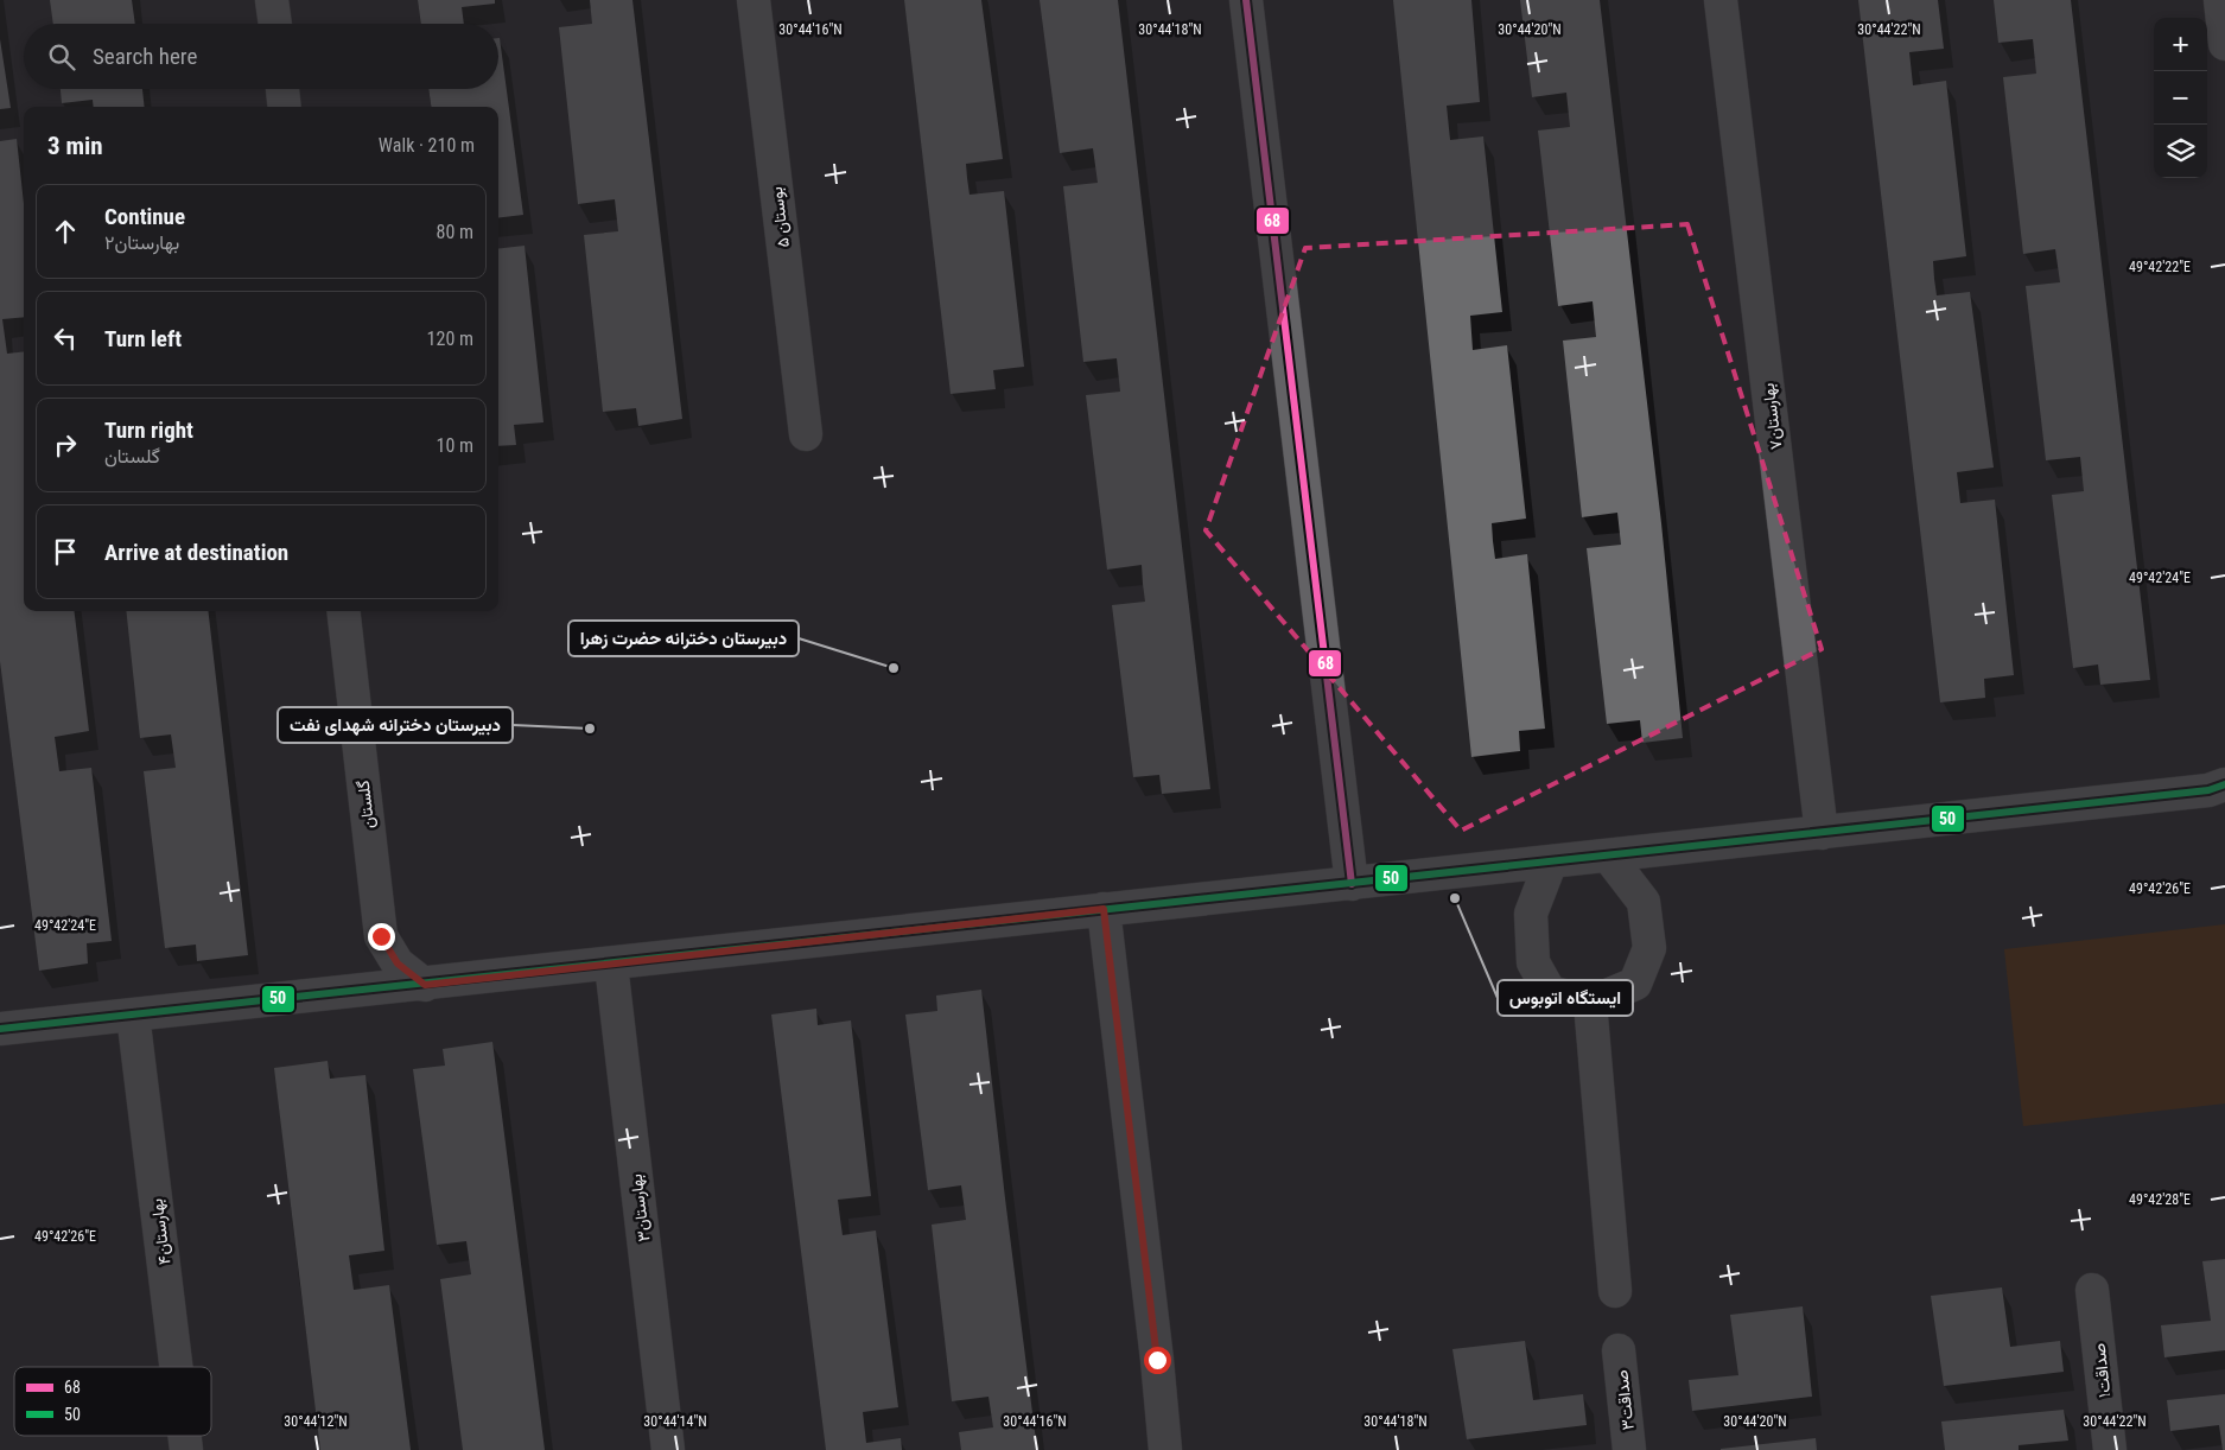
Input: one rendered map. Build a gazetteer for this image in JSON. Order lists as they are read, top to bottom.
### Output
{
  "streets": {
    "street": [
      "بوستان ۵",
      "بهارستان۷",
      "گلستان",
      "بهارستان۳",
      "بهارستان۴",
      "صداقت۱",
      "صداقت۳"
    ]
  },
  "places": ["دبیرستان دخترانه حضرت زهرا", "دبیرستان دخترانه شهدای نفت", "ایستگاه اتوبوس"],
  "lines": ["transit line 68", "transit line 50"],
  "legend": ["68", "50"],
  "page": {
    "map_buttons": ["+", "−"],
    "search": "Search here",
    "heading": ["3 min", "Walk · 210 m"],
    "list": [
      ["Continue", "بهارستان۲", "80 m"],
      ["Turn left", "120 m"],
      ["Turn right", "گلستان", "10 m"],
      "Arrive at destination"
    ]
  },
  "coordinates": [
    "30°44'16\"N",
    "30°44'18\"N",
    "30°44'20\"N",
    "30°44'22\"N",
    "49°42'22\"E",
    "49°42'24\"E",
    "49°42'26\"E",
    "49°42'28\"E",
    "30°44'12\"N",
    "30°44'14\"N"
  ]
}
